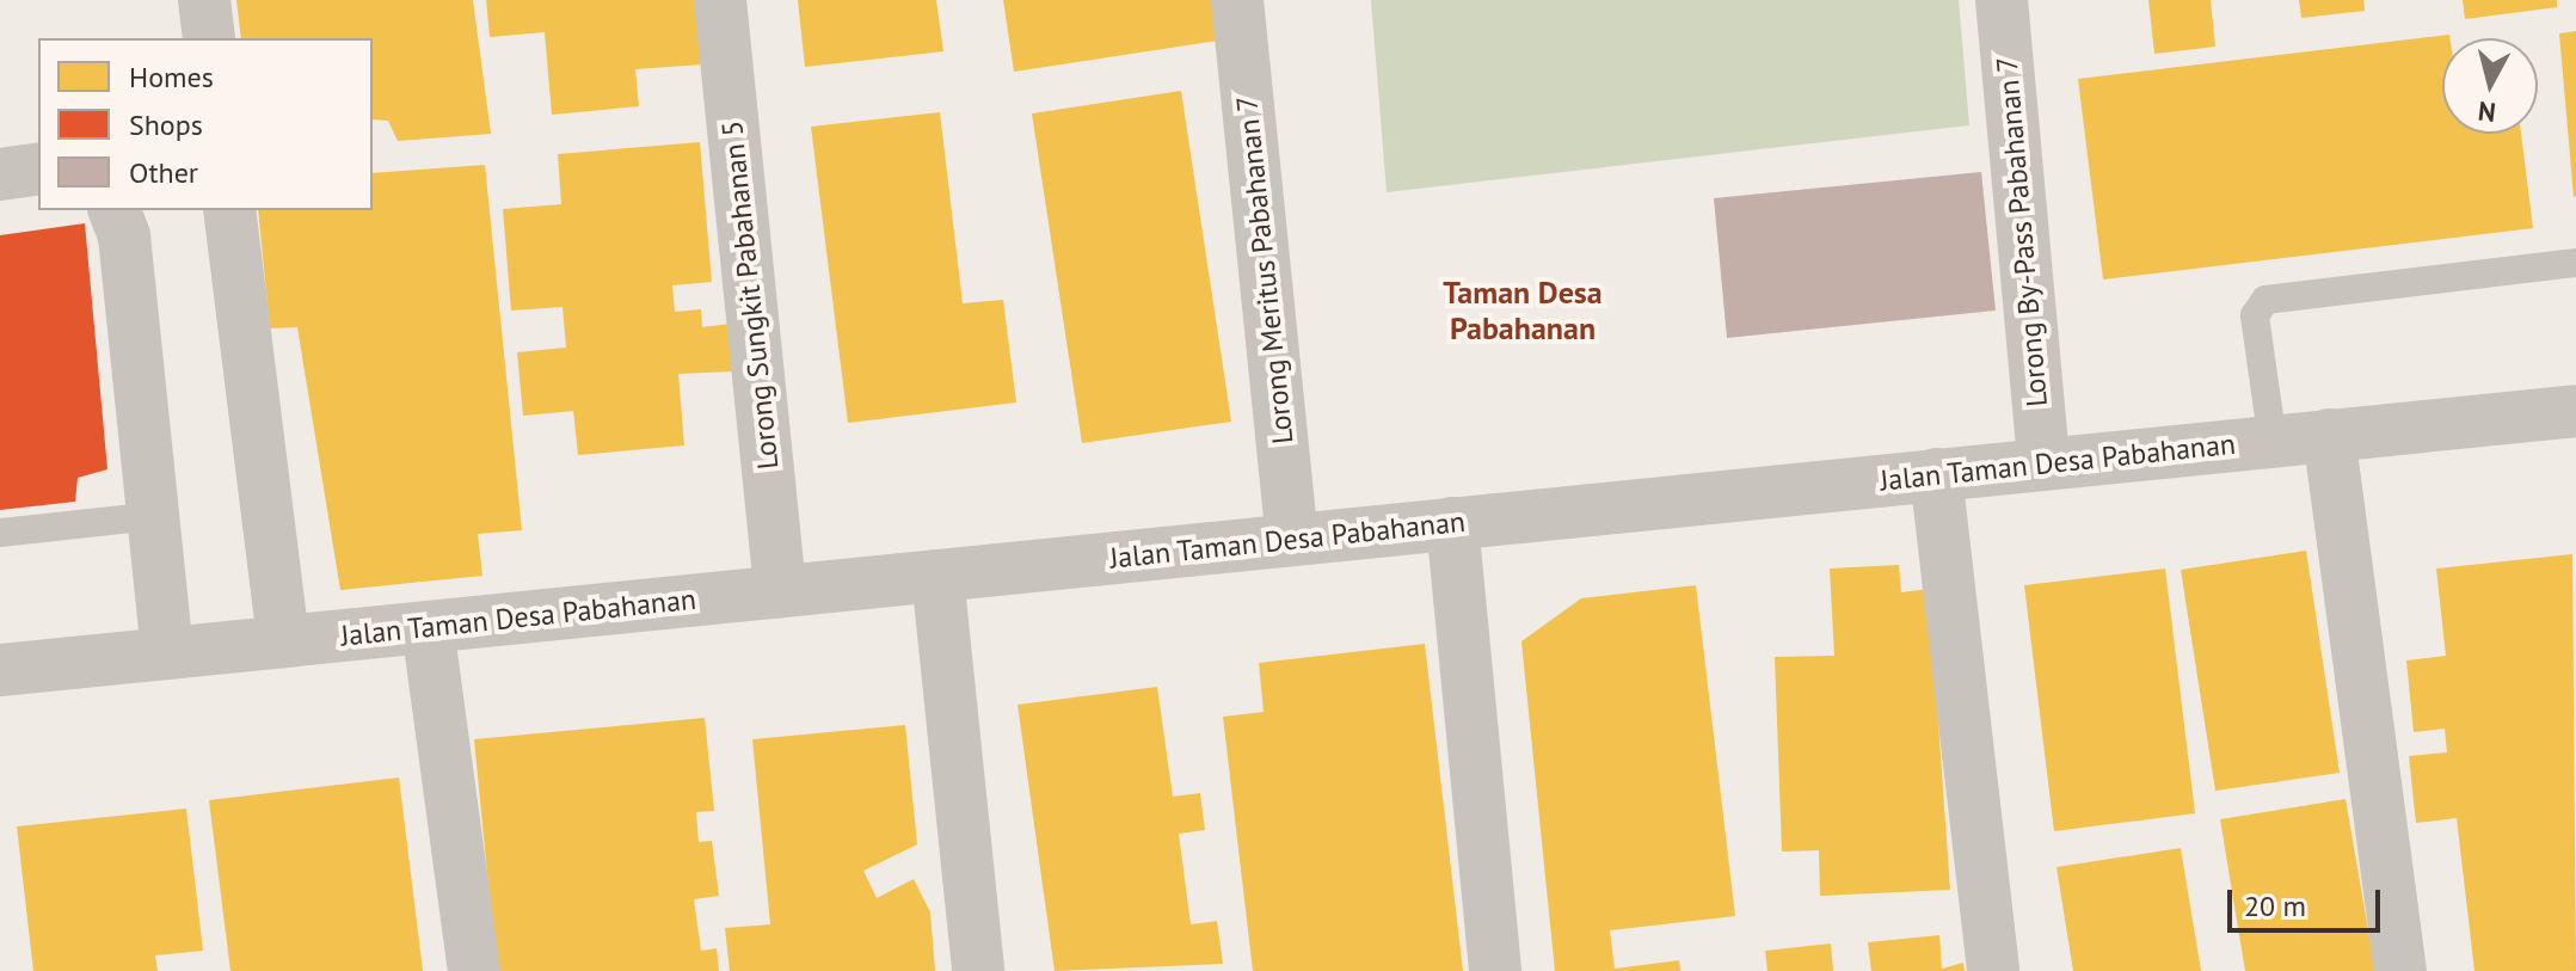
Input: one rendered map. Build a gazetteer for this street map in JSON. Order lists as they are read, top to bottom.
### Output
{
  "streets": {
    "street": [
      "Lorong By-Pass Pabahanan 7",
      "Lorong Meritus Pabahanan 7",
      "Lorong Sungkit Pabahanan 5",
      "Jalan Taman Desa Pabahanan"
    ]
  },
  "crossings": [
    ["Lorong By-Pass Pabahanan 7", "Jalan Taman Desa Pabahanan"],
    ["Lorong Meritus Pabahanan 7", "Jalan Taman Desa Pabahanan"],
    ["Lorong Sungkit Pabahanan 5", "Jalan Taman Desa Pabahanan"]
  ],
  "districts": ["Taman Desa Pabahanan"],
  "legend": ["Homes", "Shops", "Other"],
  "scale_bar": "20 m",
  "north": "bottom"
}
